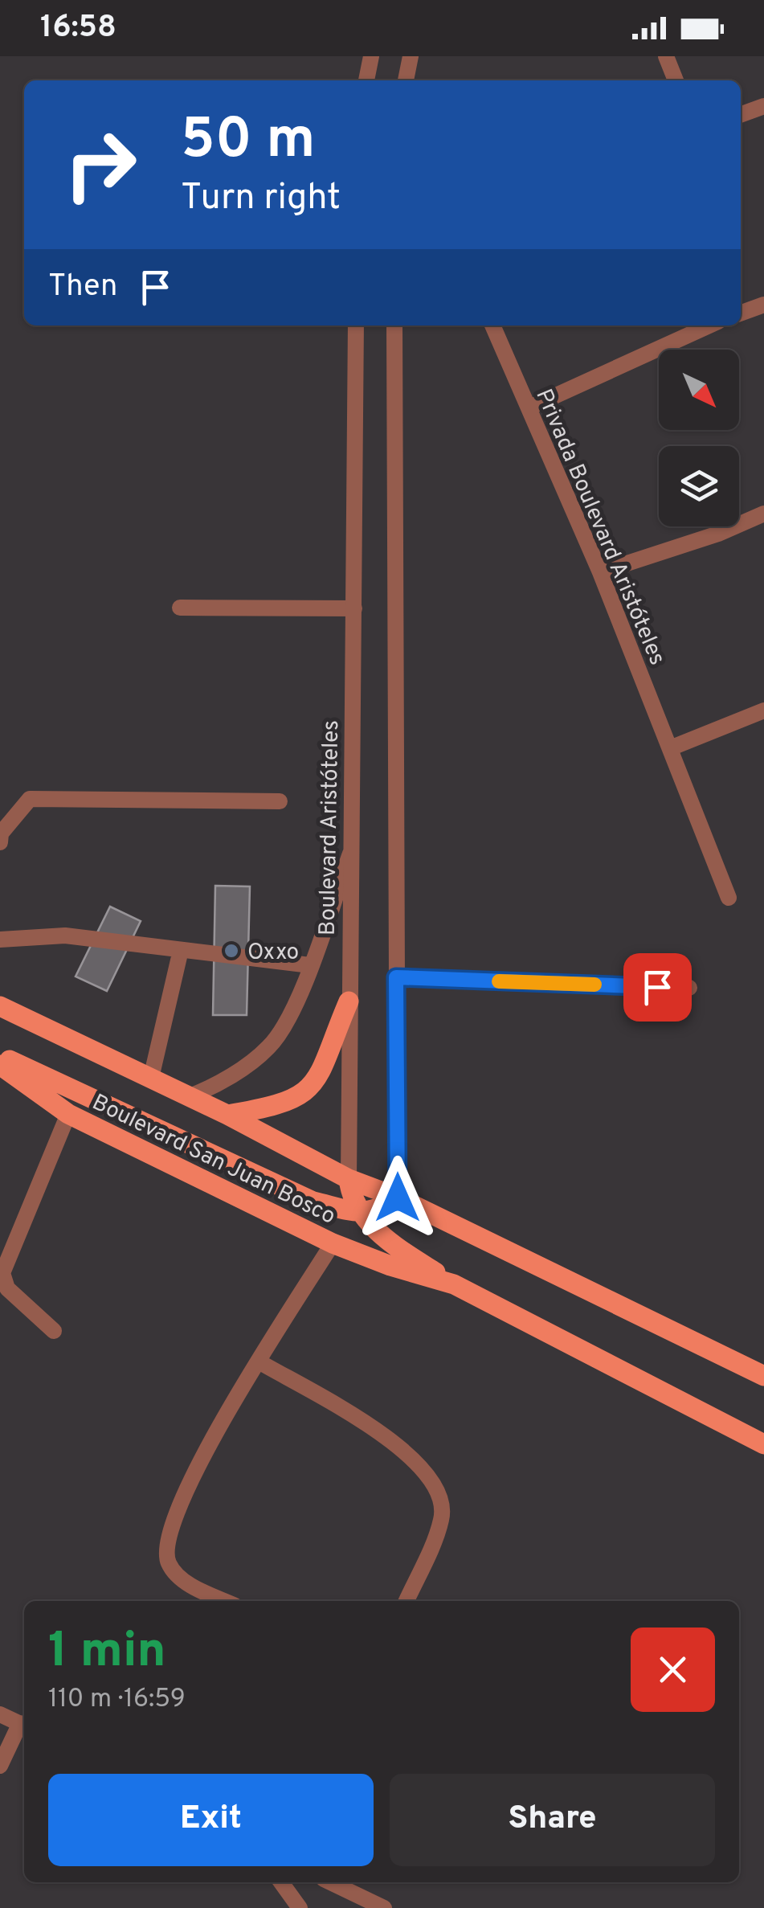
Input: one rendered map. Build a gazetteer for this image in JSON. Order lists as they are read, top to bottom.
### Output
{
  "streets": {
    "main road": ["Boulevard Aristóteles", "Boulevard San Juan Bosco"],
    "street": ["Privada Boulevard Aristóteles"]
  },
  "crossings": [
    ["Boulevard Aristóteles", "Boulevard San Juan Bosco"]
  ],
  "places": ["Oxxo"],
  "north": "bottom right",
  "page": {
    "status": "16:58",
    "turn": ["50 m", "Turn right"],
    "then": "Then",
    "heading": ["1 min", "110 m · 16:59"],
    "buttons": ["Exit", "Share"]
  }
}
